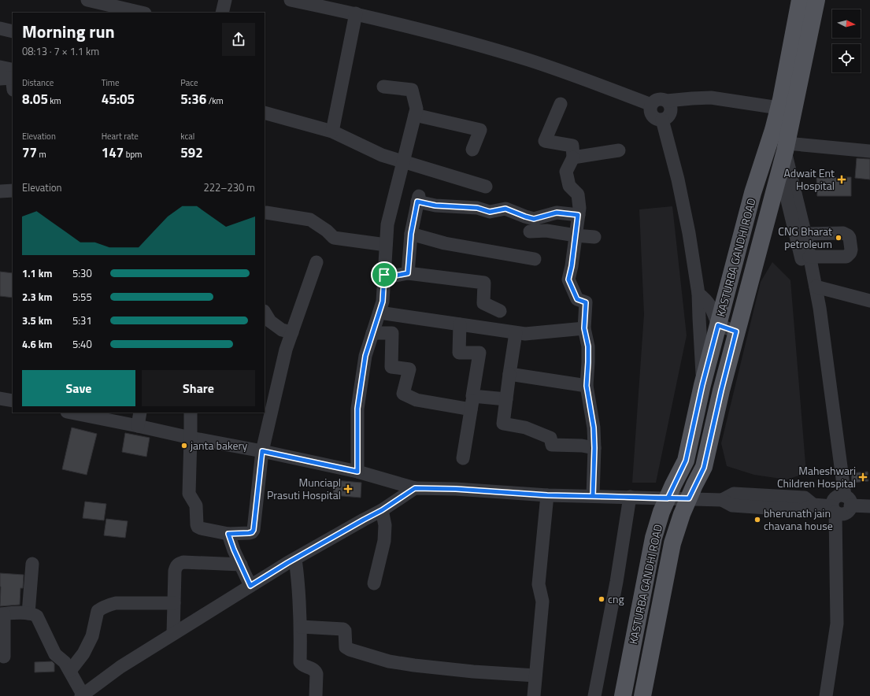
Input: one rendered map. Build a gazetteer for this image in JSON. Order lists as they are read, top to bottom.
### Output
{
  "streets": {
    "main road": ["KASTURBA GANDHI ROAD"]
  },
  "places": {
    "health": ["Adwait Ent Hospital", "Maheshwari Children Hospital", "Munciapl Prasuti Hospital"],
    "other": [
      "CNG Bharat petroleum",
      "janta bakery",
      "bherunath jain chavana house",
      "cng"
    ]
  },
  "north": "right",
  "page": {
    "heading": ["Morning run", "08:13 · 7 × 1.1 km"],
    "stats": [
      ["Distance", "8.05 km"],
      ["Time", "45:05"],
      ["Pace", "5:36 /km"],
      ["Elevation", "77 m"],
      ["Heart rate", "147 bpm"],
      ["kcal", "592"]
    ],
    "chart": ["Elevation", "222–230 m"],
    "list": [
      {
        "name": "1.1 km",
        "note": "5:30"
      },
      {
        "name": "2.3 km",
        "note": "5:55"
      },
      {
        "name": "3.5 km",
        "note": "5:31"
      },
      {
        "name": "4.6 km",
        "note": "5:40"
      }
    ],
    "buttons": ["Save", "Share"]
  }
}
